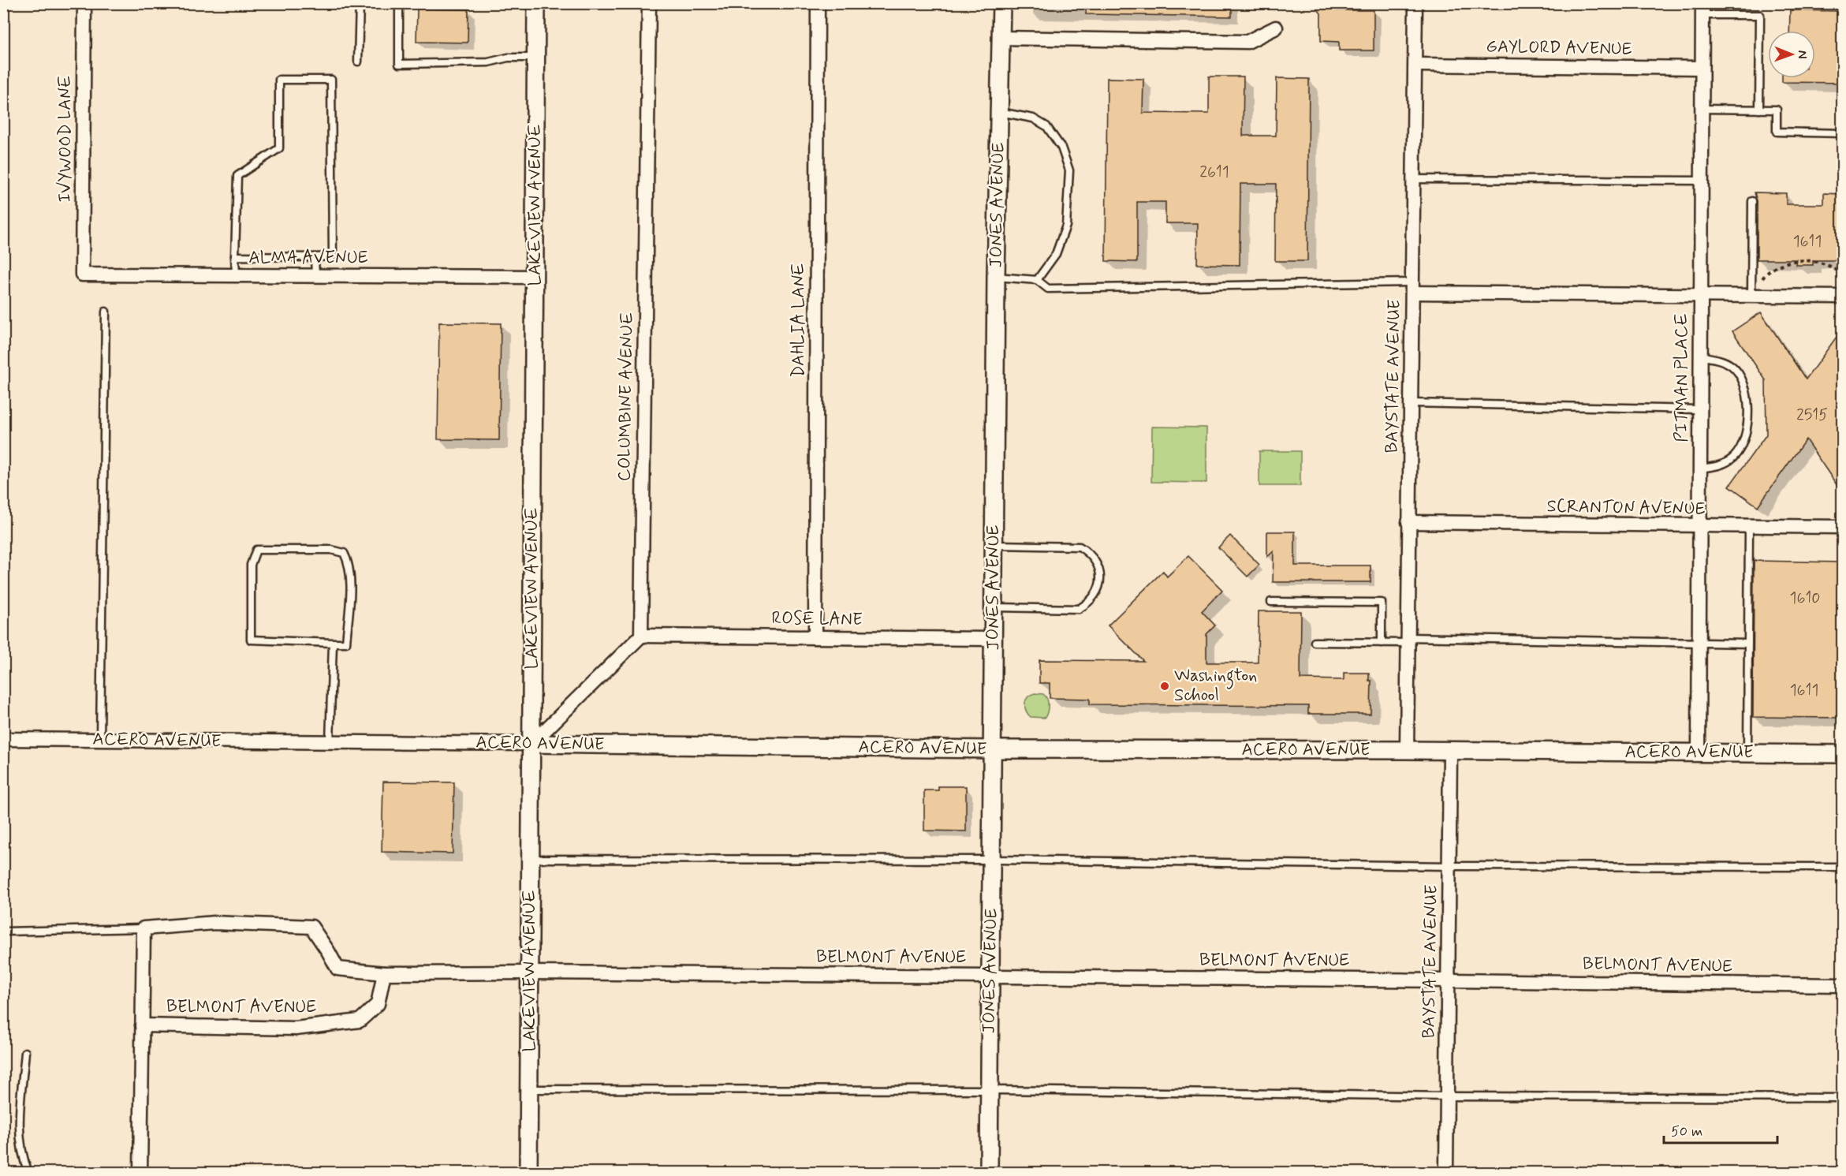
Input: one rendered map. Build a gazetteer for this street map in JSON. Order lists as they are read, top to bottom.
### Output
{
  "streets": {
    "street": [
      "GAYLORD AVENUE",
      "IVYWOOD LANE",
      "LAKEVIEW AVENUE",
      "JONES AVENUE",
      "ALMA AVENUE",
      "DAHLIA LANE",
      "BAYSTATE AVENUE",
      "PITMAN PLACE",
      "COLUMBINE AVENUE",
      "SCRANTON AVENUE",
      "ROSE LANE",
      "ACERO AVENUE",
      "BELMONT AVENUE"
    ]
  },
  "crossings": [
    ["GAYLORD AVENUE", "BAYSTATE AVENUE"],
    ["GAYLORD AVENUE", "PITMAN PLACE"],
    ["IVYWOOD LANE", "ALMA AVENUE"],
    ["LAKEVIEW AVENUE", "ALMA AVENUE"],
    ["LAKEVIEW AVENUE", "ACERO AVENUE"],
    ["LAKEVIEW AVENUE", "BELMONT AVENUE"],
    ["JONES AVENUE", "ROSE LANE"],
    ["JONES AVENUE", "ACERO AVENUE"],
    ["JONES AVENUE", "BELMONT AVENUE"],
    ["DAHLIA LANE", "ROSE LANE"],
    ["BAYSTATE AVENUE", "SCRANTON AVENUE"],
    ["BAYSTATE AVENUE", "ACERO AVENUE"],
    ["BAYSTATE AVENUE", "BELMONT AVENUE"],
    ["PITMAN PLACE", "SCRANTON AVENUE"],
    ["PITMAN PLACE", "ACERO AVENUE"],
    ["COLUMBINE AVENUE", "ROSE LANE"]
  ],
  "places": ["Washington School"],
  "house_numbers": [
    "2611",
    "1611",
    "2515",
    "1610",
    "1611"
  ],
  "scale_bar": "50 m",
  "north": "right"
}
